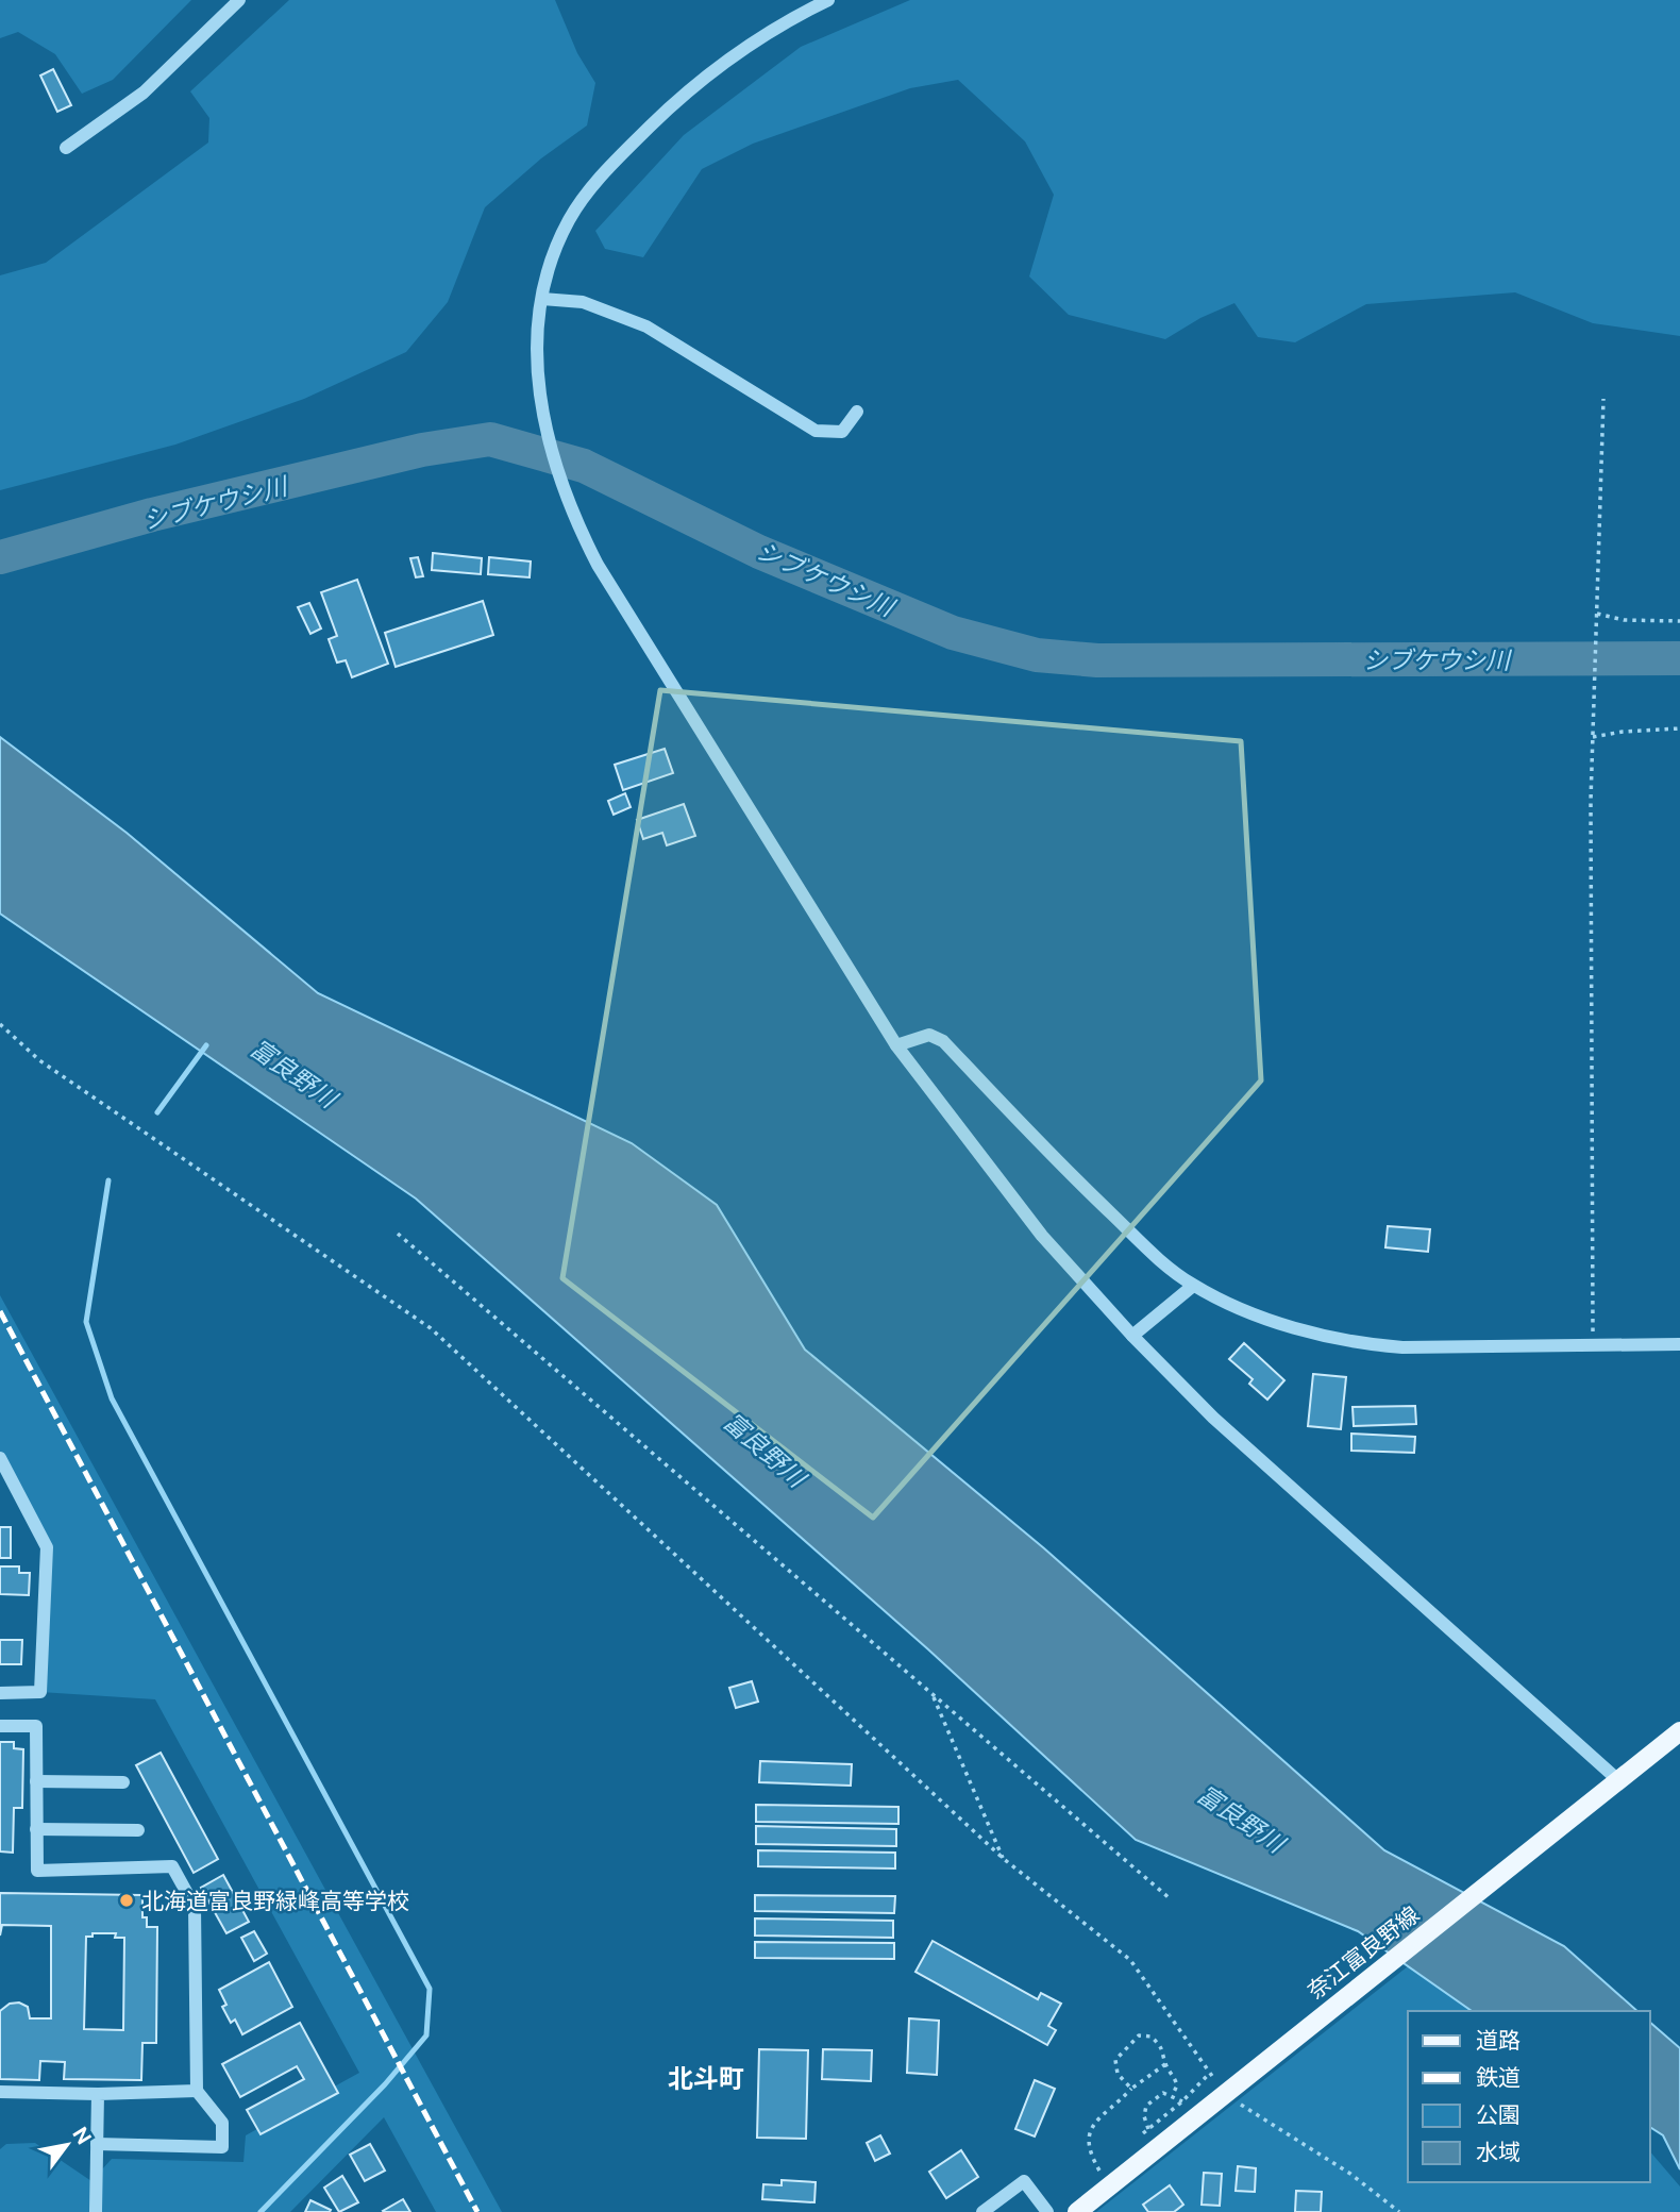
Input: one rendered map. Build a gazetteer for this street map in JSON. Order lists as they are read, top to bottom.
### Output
{
  "streets": {
    "main road": ["奈江富良野線"]
  },
  "districts": ["北斗町"],
  "water": ["シブケウシ川", "富良野川"],
  "places": ["北海道富良野緑峰高等学校"],
  "legend": [
    "道路",
    "鉄道",
    "公園",
    "水域"
  ],
  "north": "top right"
}
